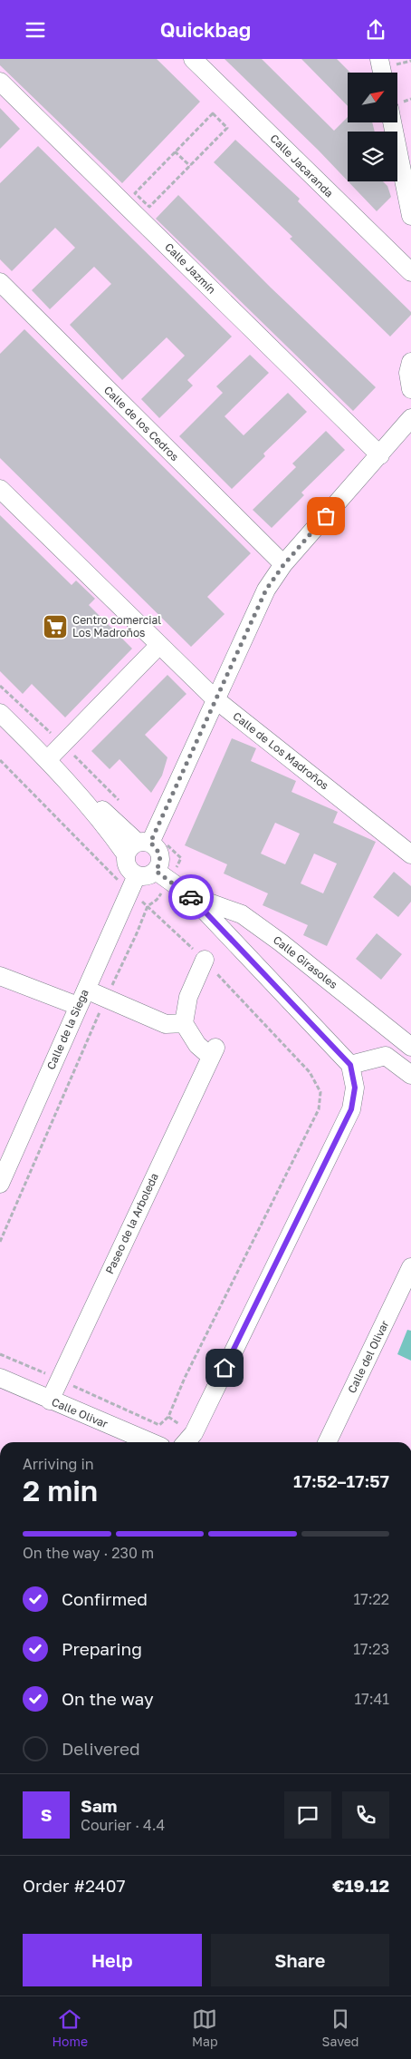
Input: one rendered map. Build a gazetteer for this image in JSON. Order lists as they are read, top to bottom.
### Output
{
  "streets": {
    "street": [
      "Calle Jacaranda",
      "Calle Jazmín",
      "Calle de los Cedros",
      "Calle de Los Madroños",
      "Calle Girasoles",
      "Calle de la Siega",
      "Paseo de la Arboleda",
      "Calle del Olivar",
      "Calle Olivar"
    ]
  },
  "crossings": [
    ["Calle Girasoles", "Calle de la Siega"],
    ["Paseo de la Arboleda", "Calle Olivar"]
  ],
  "places": {
    "supermarket": ["Centro comercial Los Madroños"]
  },
  "north": "top right",
  "page": {
    "header": "Quickbag",
    "heading": ["2 min", "Arriving in", "17:52–17:57"],
    "panel": [
      "Sam",
      "Courier · 4.4",
      "Order #2407",
      "€19.12"
    ],
    "bar": "On the way · 230 m",
    "list": [
      ["Confirmed", "17:22"],
      ["Preparing", "17:23"],
      ["On the way", "17:41"],
      "Delivered"
    ],
    "round": "S",
    "buttons": ["Help", "Share"],
    "tabs": ["Home", "Map", "Saved"]
  }
}
